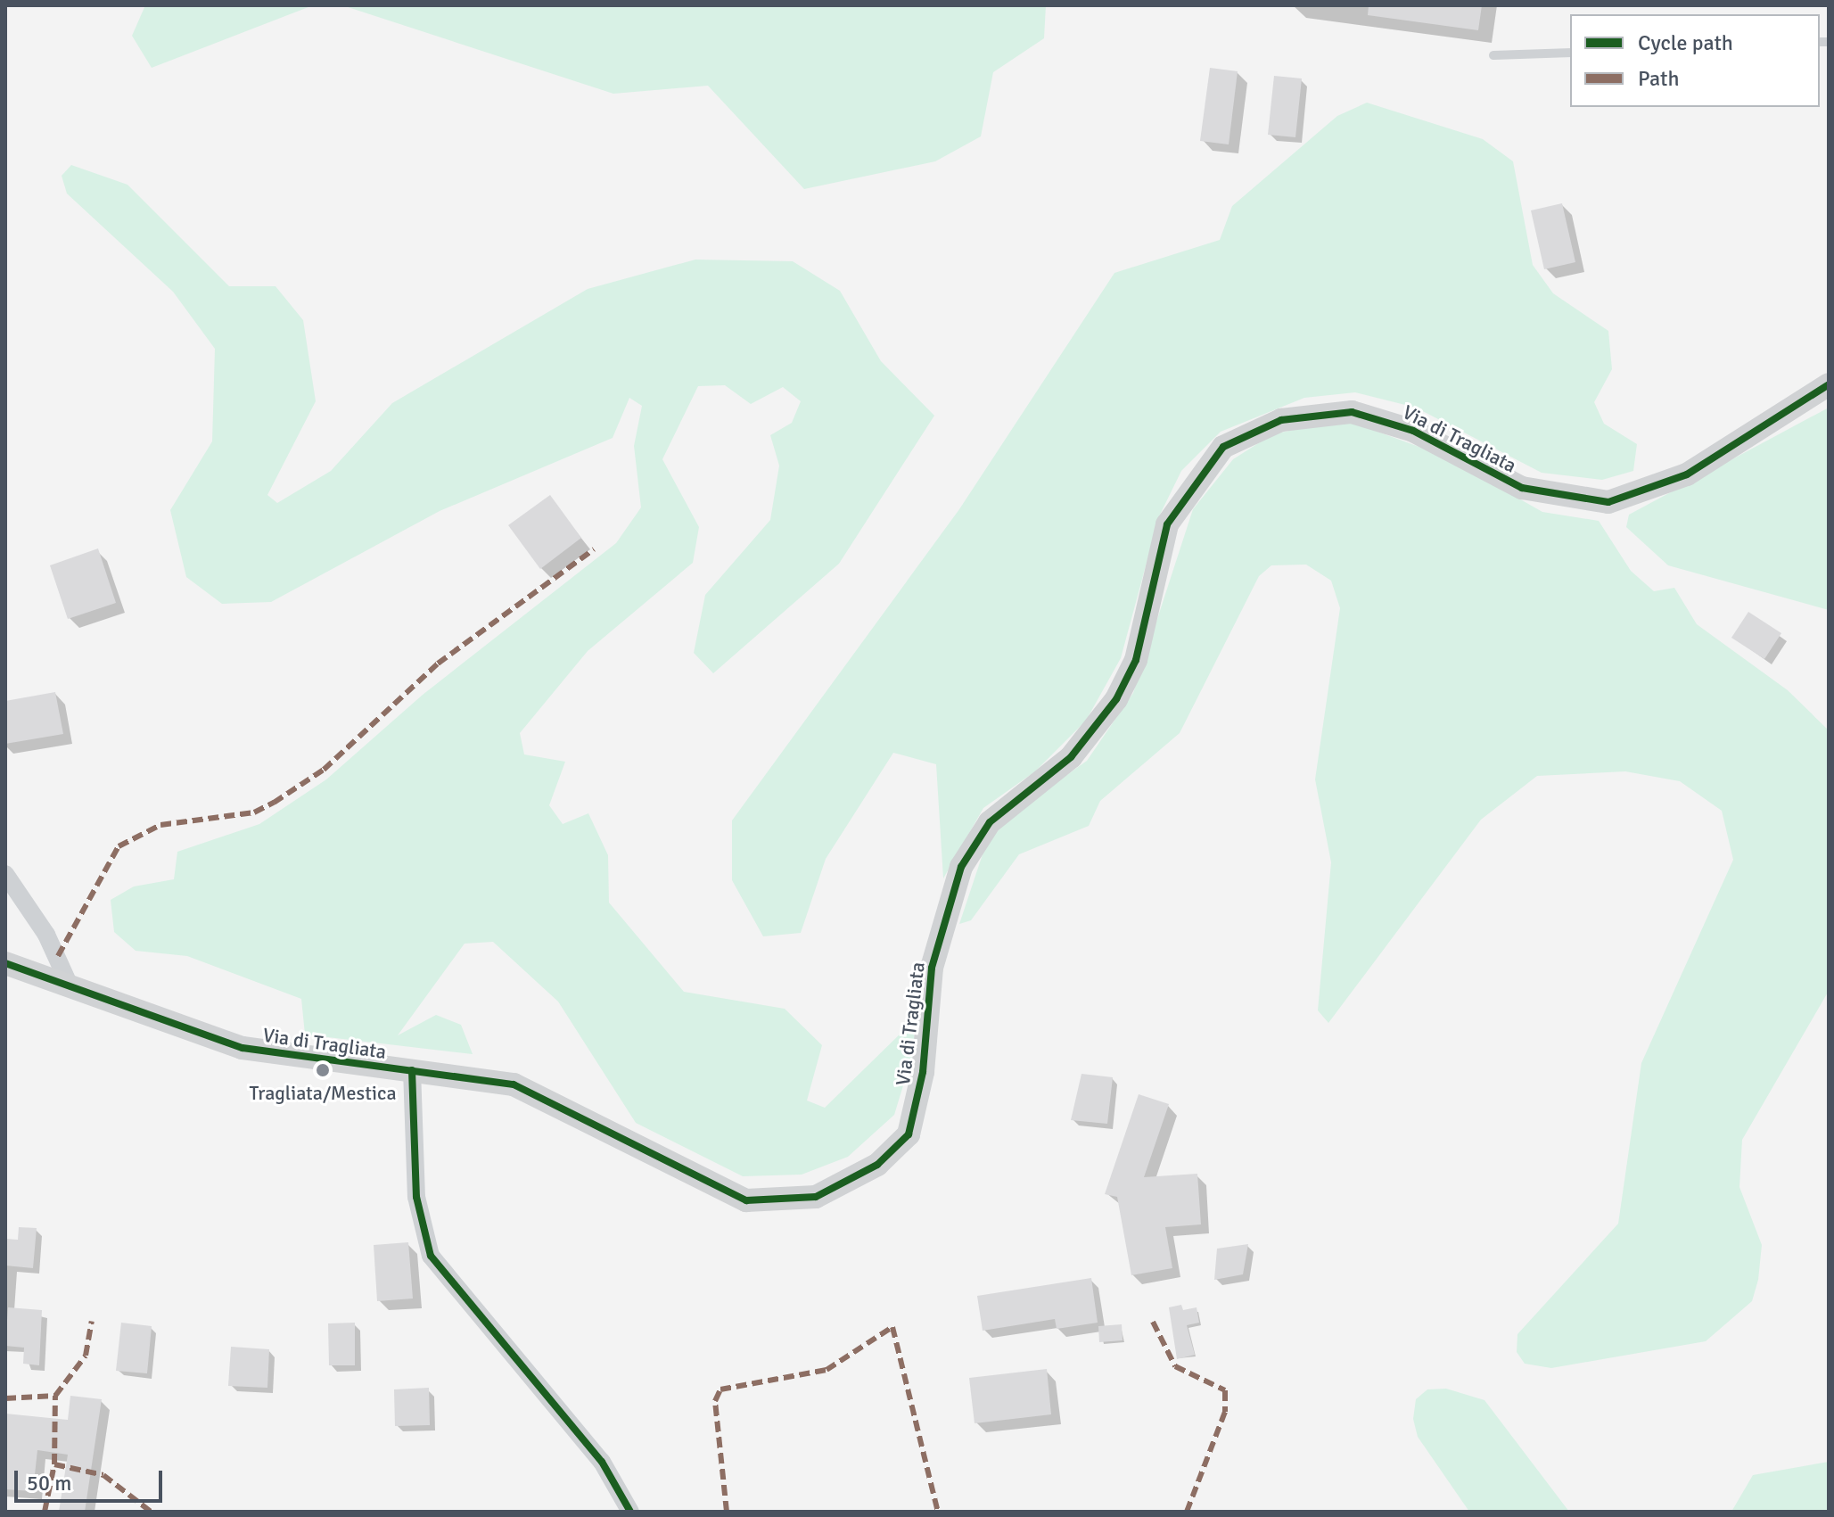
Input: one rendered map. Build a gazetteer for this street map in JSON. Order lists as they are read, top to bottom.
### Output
{
  "streets": {
    "street": ["Via di Tragliata"]
  },
  "places": ["Tragliata/Mestica"],
  "legend": ["Cycle path", "Path"],
  "scale_bar": "50 m"
}
